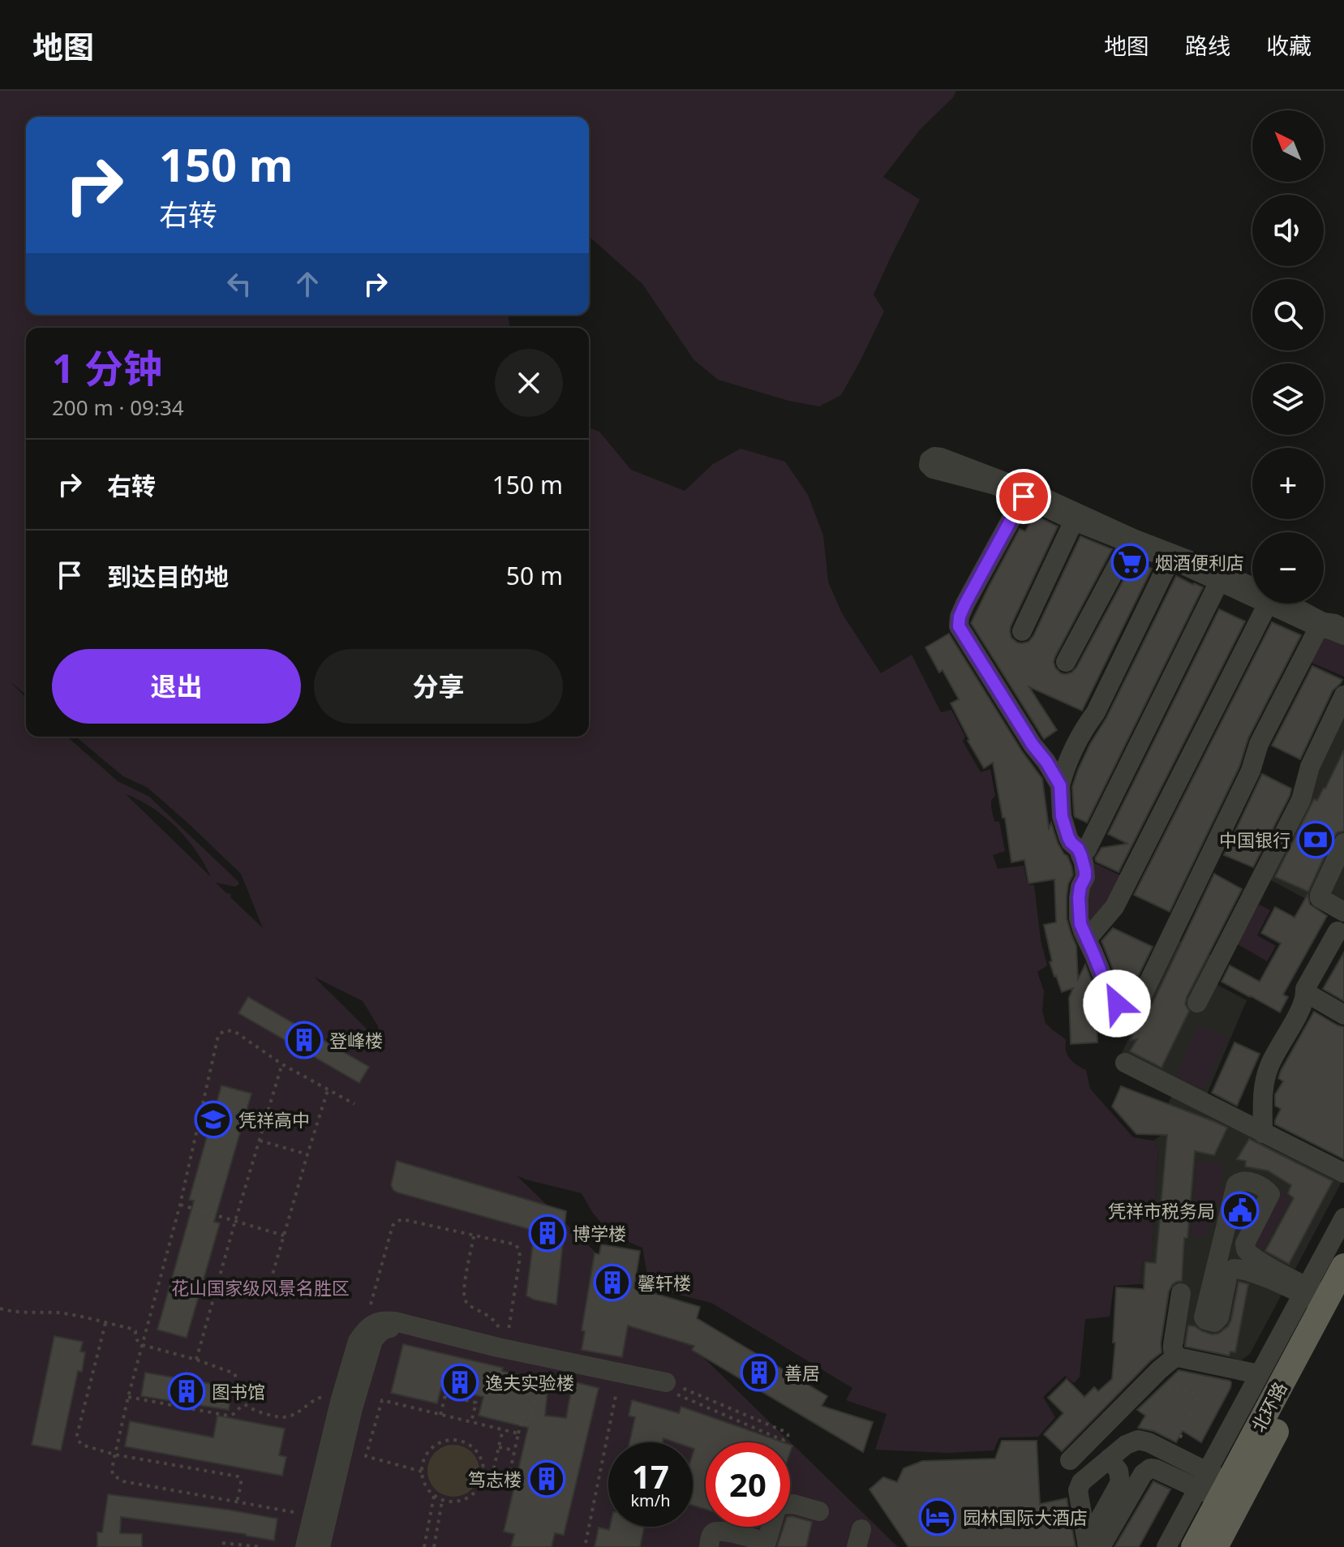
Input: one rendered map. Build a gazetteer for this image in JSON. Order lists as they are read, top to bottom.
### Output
{
  "streets": {
    "main road": ["北环路"]
  },
  "parks": ["花山国家级风景名胜区"],
  "places": {
    "supermarket": ["烟酒便利店"],
    "bank": ["中国银行"],
    "building": [
      "登峰楼",
      "博学楼",
      "馨轩楼",
      "善居",
      "逸夫实验楼",
      "图书馆",
      "笃志楼"
    ],
    "school or university": ["凭祥高中"],
    "public building": ["凭祥市税务局"],
    "hotel": ["园林国际大酒店"]
  },
  "north": "top left",
  "page": {
    "header": "地图",
    "nav": ["地图", "路线", "收藏"],
    "map_buttons": ["+", "−"],
    "turn": ["150 m", "右转"],
    "heading": ["1 分钟", "200 m · 09:34"],
    "list": [
      {
        "name": "右转",
        "value": "150 m"
      },
      {
        "name": "到达目的地",
        "value": "50 m"
      }
    ],
    "buttons": ["退出", "分享"],
    "speed": "17 km/h",
    "limit": "20"
  }
}
